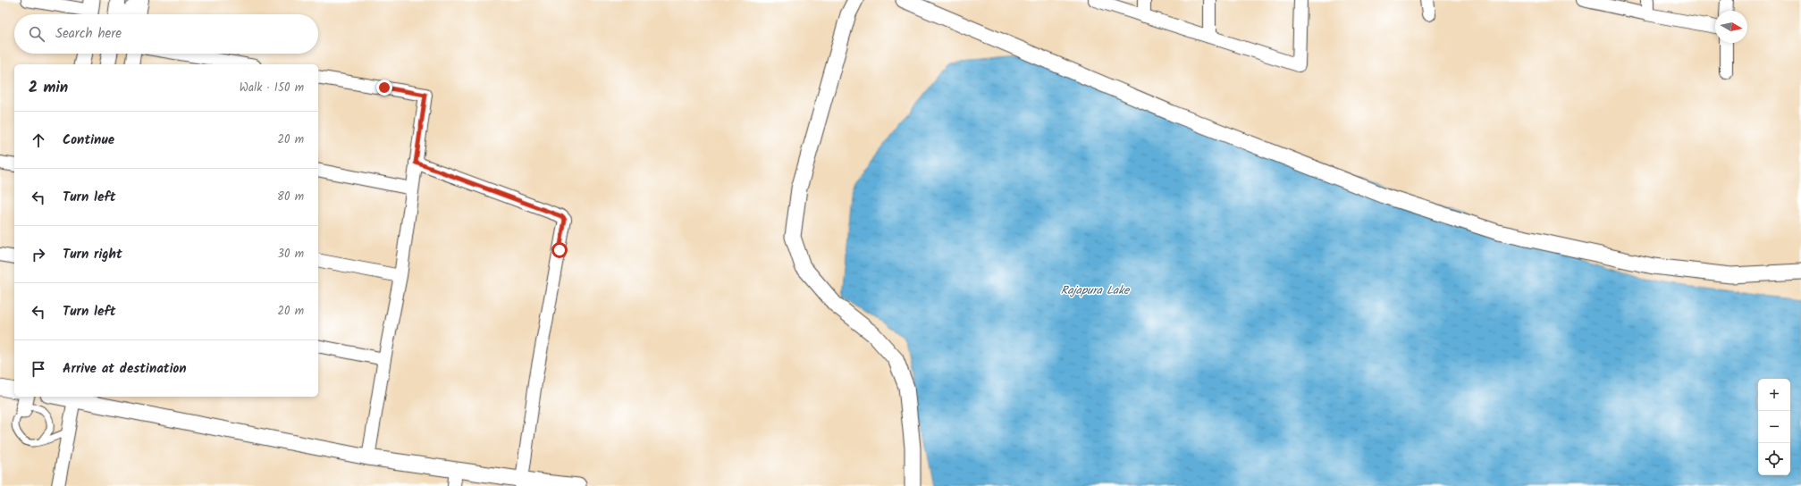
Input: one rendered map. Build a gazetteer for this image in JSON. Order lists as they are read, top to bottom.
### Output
{
  "water": ["Rajapura Lake"],
  "north": "right",
  "page": {
    "search": "Search here",
    "heading": ["2 min", "Walk · 150 m"],
    "list": [
      ["Continue", "20 m"],
      ["Turn left", "80 m"],
      ["Turn right", "30 m"],
      ["Turn left", "20 m"],
      "Arrive at destination"
    ],
    "map_buttons": ["+", "−"]
  }
}
